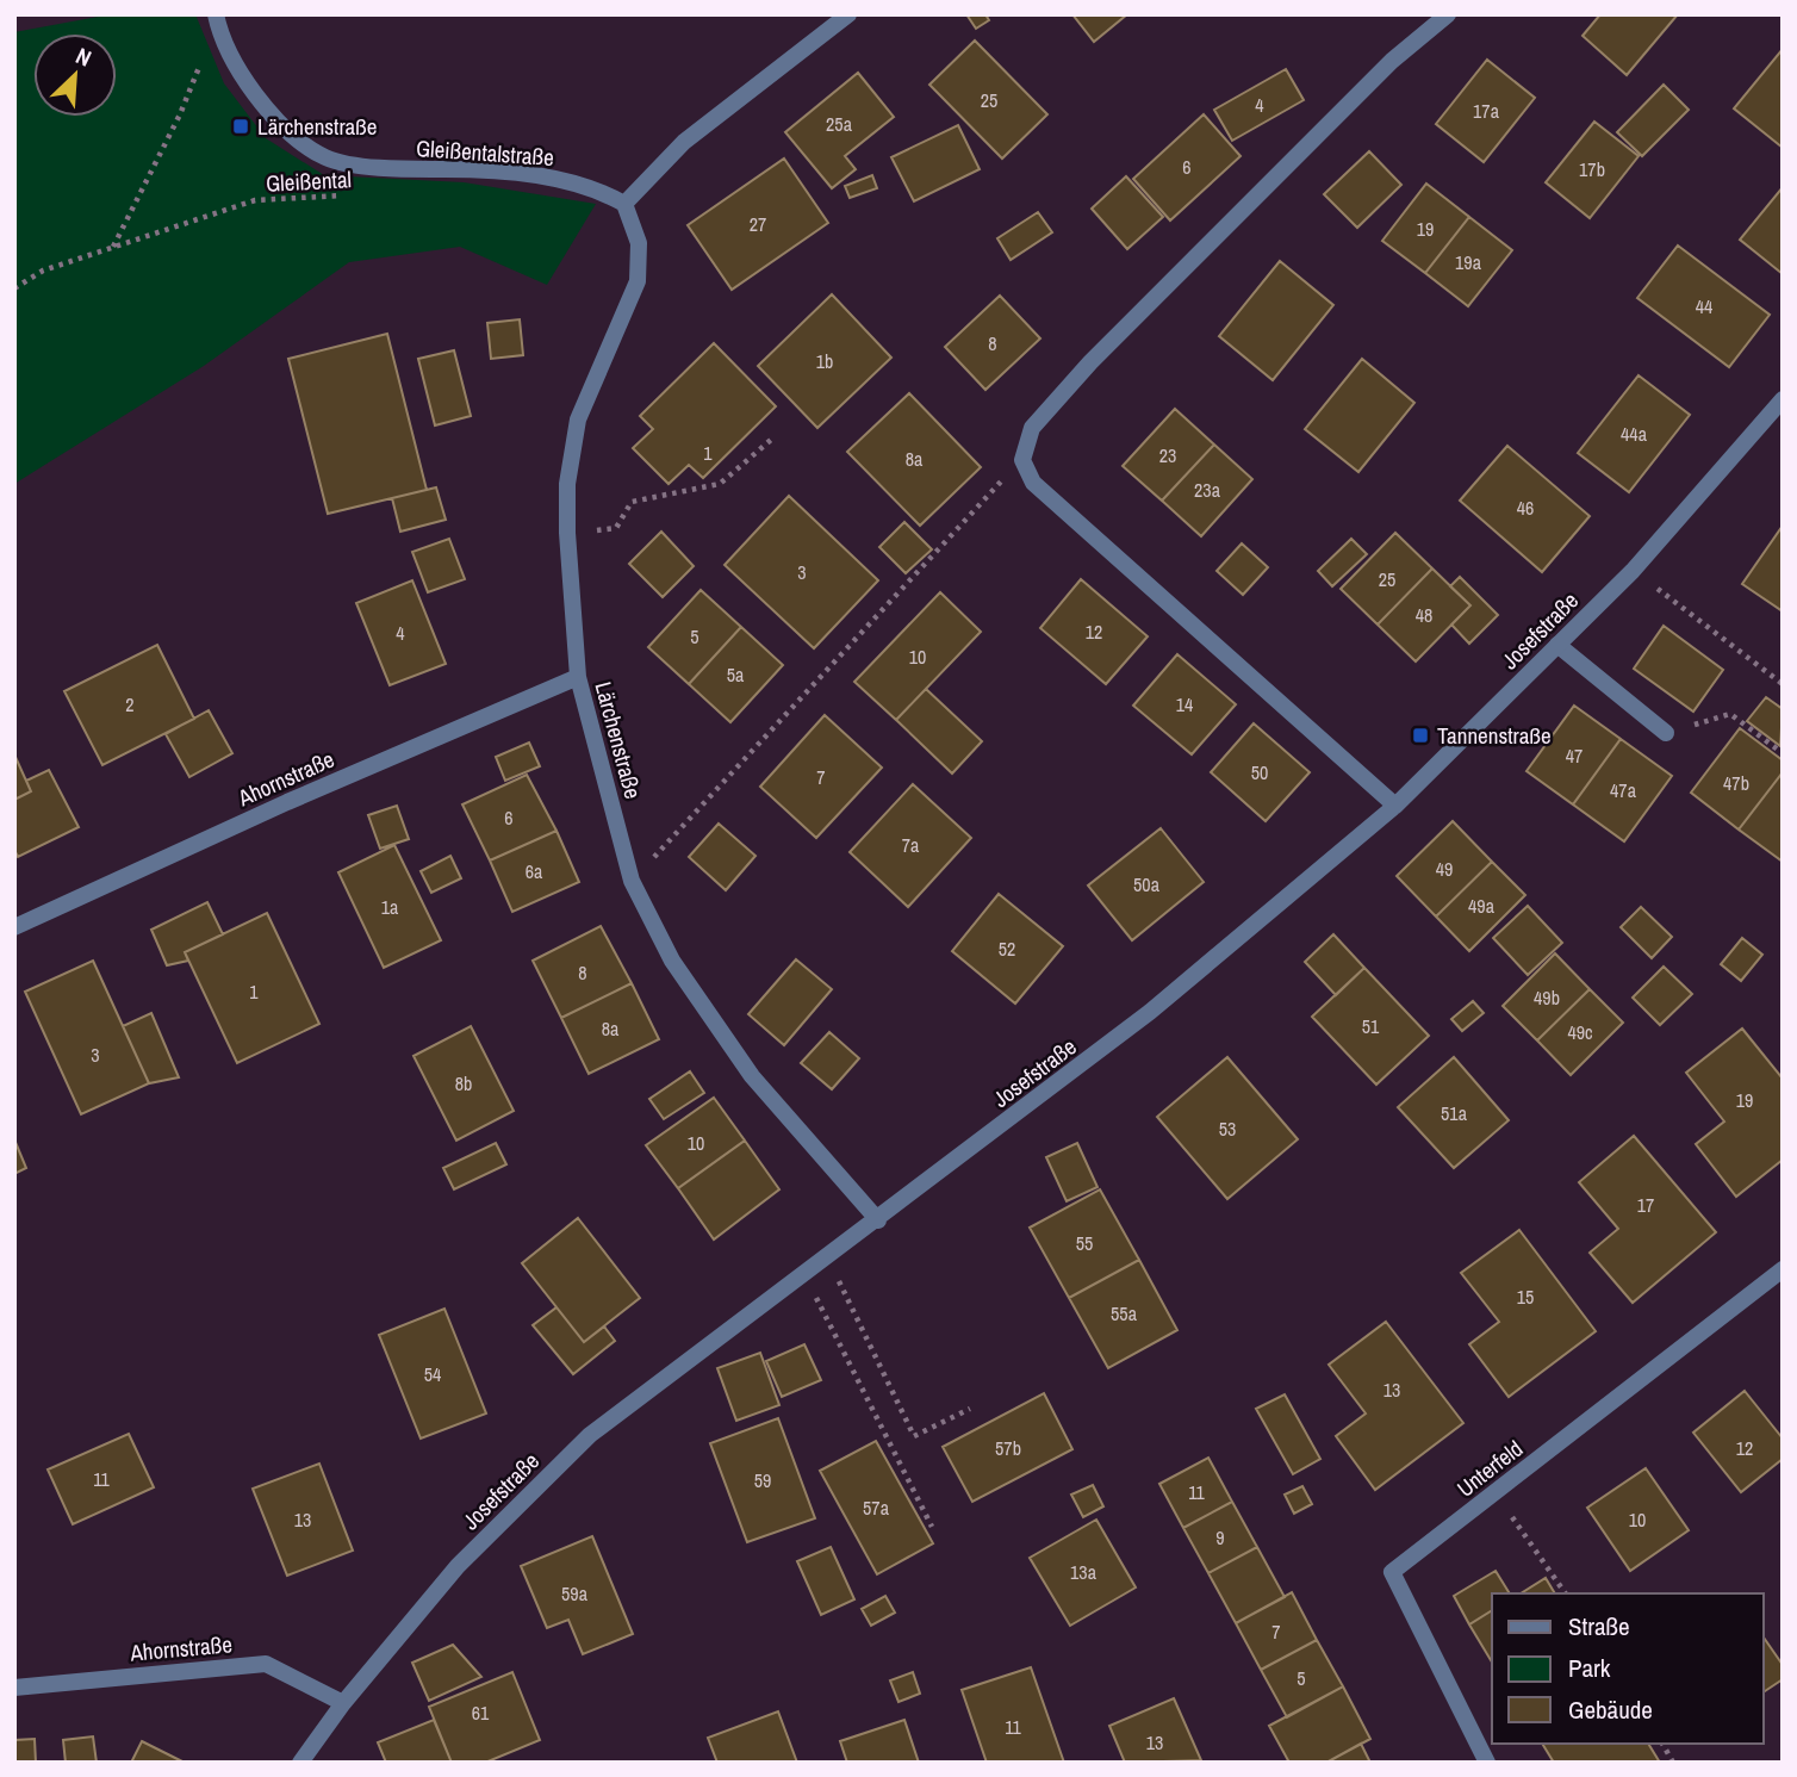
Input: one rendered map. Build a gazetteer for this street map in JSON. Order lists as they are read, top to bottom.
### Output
{
  "streets": {
    "street": [
      "Gleißentalstraße",
      "Josefstraße",
      "Lärchenstraße",
      "Ahornstraße",
      "Unterfeld"
    ],
    "path": ["Gleißental"]
  },
  "crossings": [
    ["Gleißentalstraße", "Lärchenstraße"],
    ["Josefstraße", "Lärchenstraße"],
    ["Josefstraße", "Ahornstraße"],
    ["Lärchenstraße", "Ahornstraße"]
  ],
  "places": {
    "transit": ["Lärchenstraße", "Tannenstraße"]
  },
  "house_numbers": [
    "25",
    "4",
    "17a",
    "25a",
    "6",
    "17b",
    "27",
    "19",
    "19a",
    "44",
    "8",
    "1b",
    "44a",
    "1",
    "23",
    "8a",
    "23a",
    "46",
    "3",
    "25",
    "48",
    "12",
    "4",
    "5",
    "10",
    "5a",
    "2",
    "14",
    "47",
    "50",
    "7",
    "47b",
    "47a",
    "6",
    "7a",
    "49",
    "6a",
    "50a",
    "49a",
    "1a",
    "52",
    "8",
    "1",
    "49b",
    "51",
    "8a",
    "49c",
    "3",
    "8b",
    "19",
    "51a",
    "53",
    "10",
    "17",
    "55",
    "15",
    "55a",
    "54",
    "13",
    "57b",
    "12",
    "11",
    "59",
    "11",
    "57a",
    "13",
    "10",
    "9",
    "13a",
    "59a",
    "7",
    "5",
    "61",
    "11",
    "13"
  ],
  "legend": ["Straße", "Park", "Gebäude"],
  "north": "top right"
}
